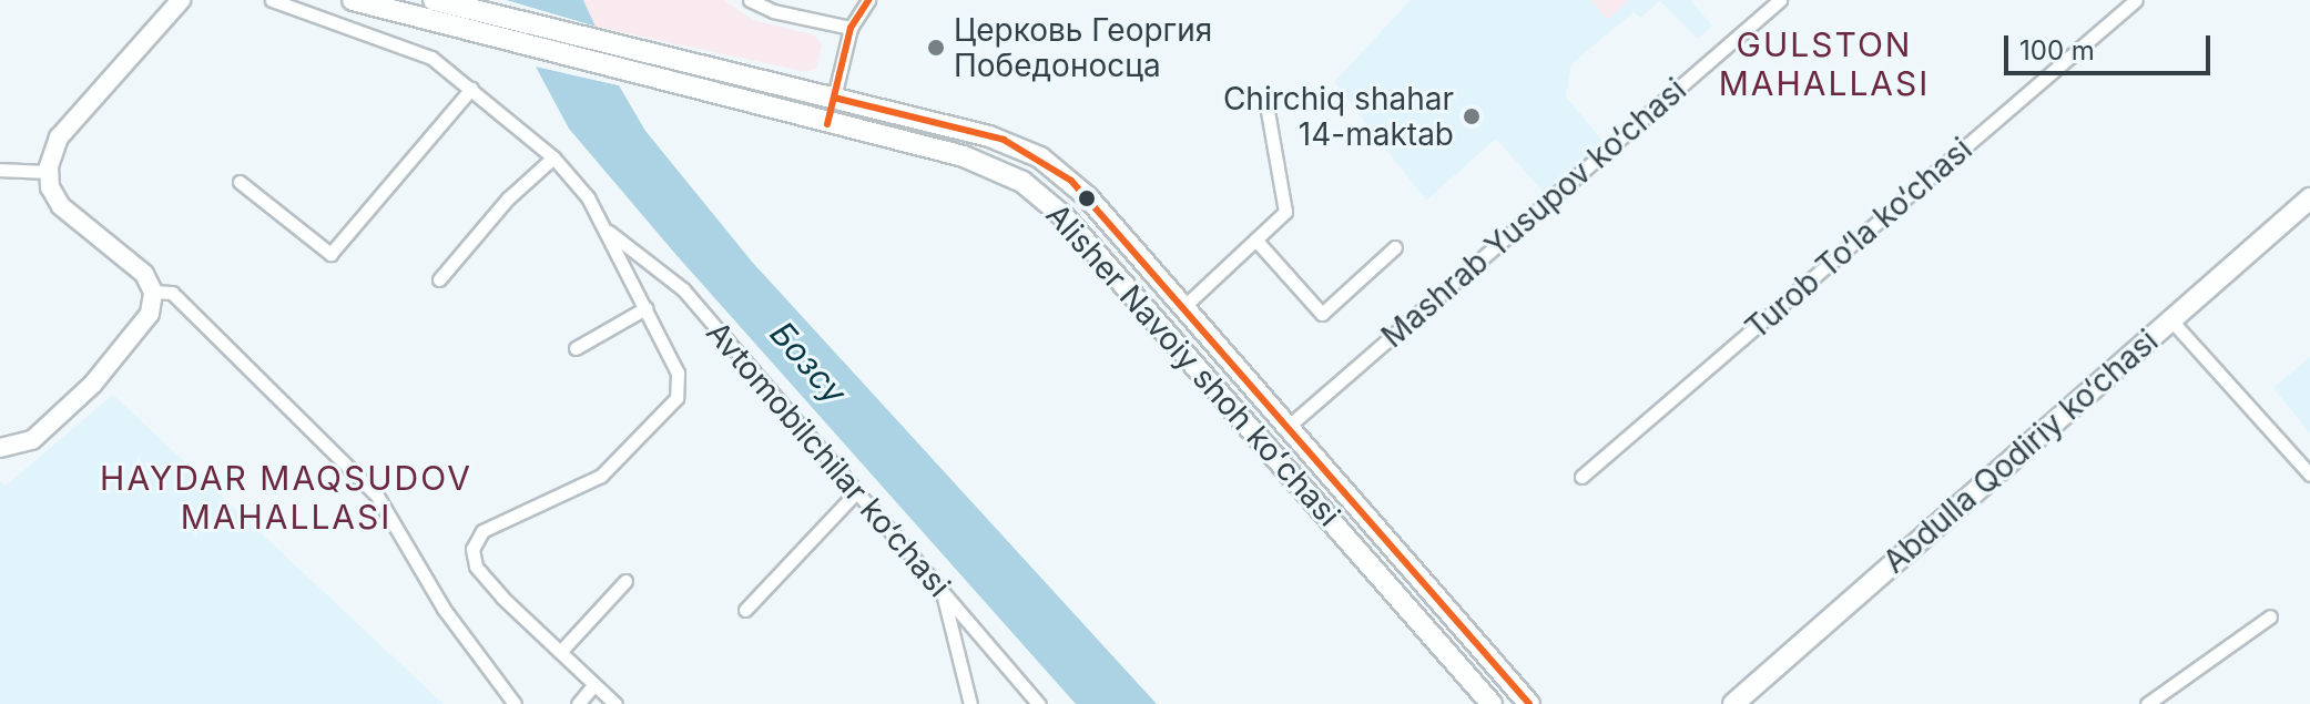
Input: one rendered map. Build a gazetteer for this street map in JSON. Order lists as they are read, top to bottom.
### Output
{
  "streets": {
    "main road": ["Alisher Navoiy shoh koʻchasi", "Abdulla Qodiriy ko‘chasi"],
    "street": ["Mashrab Yusupov ko‘chasi", "Turob To‘la ko‘chasi", "Avtomobilchilar ko‘chasi"]
  },
  "crossings": [
    ["Mashrab Yusupov ko‘chasi", "Alisher Navoiy shoh koʻchasi"]
  ],
  "districts": ["GULSTON MAHALLASI", "HAYDAR MAQSUDOV MAHALLASI"],
  "water": ["Бозсу"],
  "places": ["Церковь Георгия Победоносца", "Chirchiq shahar 14-maktab"],
  "scale_bar": "100 m"
}
